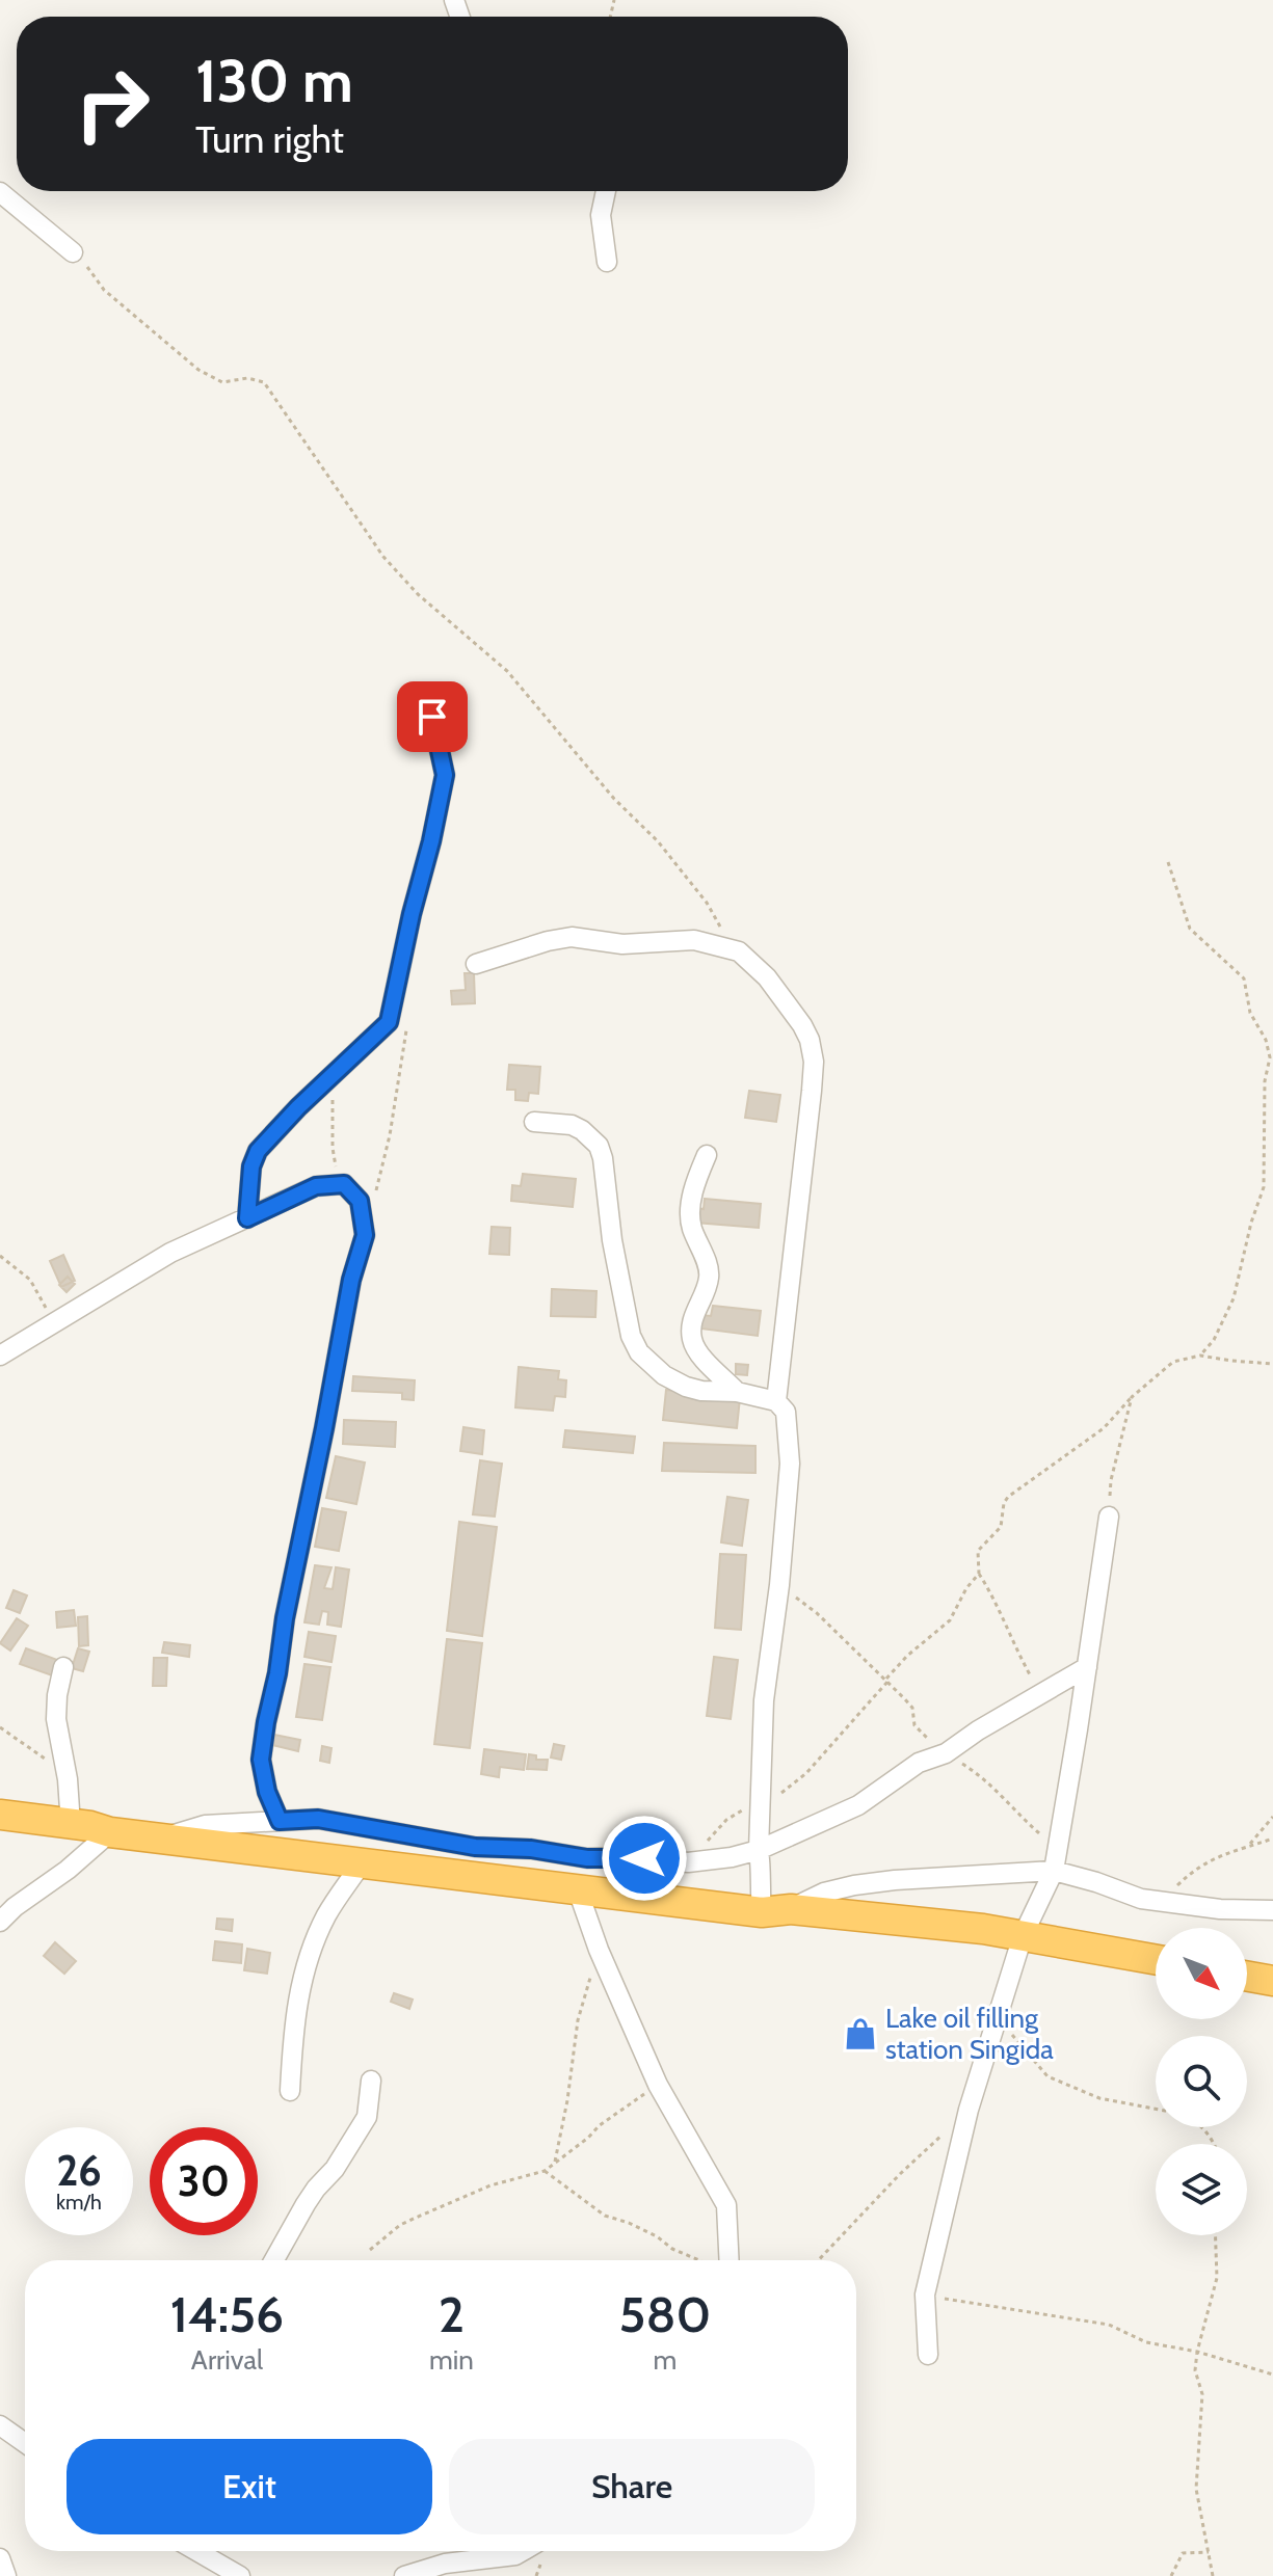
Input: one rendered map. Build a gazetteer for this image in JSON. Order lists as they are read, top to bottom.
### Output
{
  "places": {
    "shop": ["Lake oil filling station Singida"]
  },
  "north": "bottom right",
  "page": {
    "turn": ["130 m", "Turn right"],
    "speed": "26 km/h",
    "limit": "30",
    "eta": [
      "14:56",
      "Arrival",
      "2",
      "min",
      "580",
      "m"
    ],
    "buttons": ["Exit", "Share"]
  }
}
